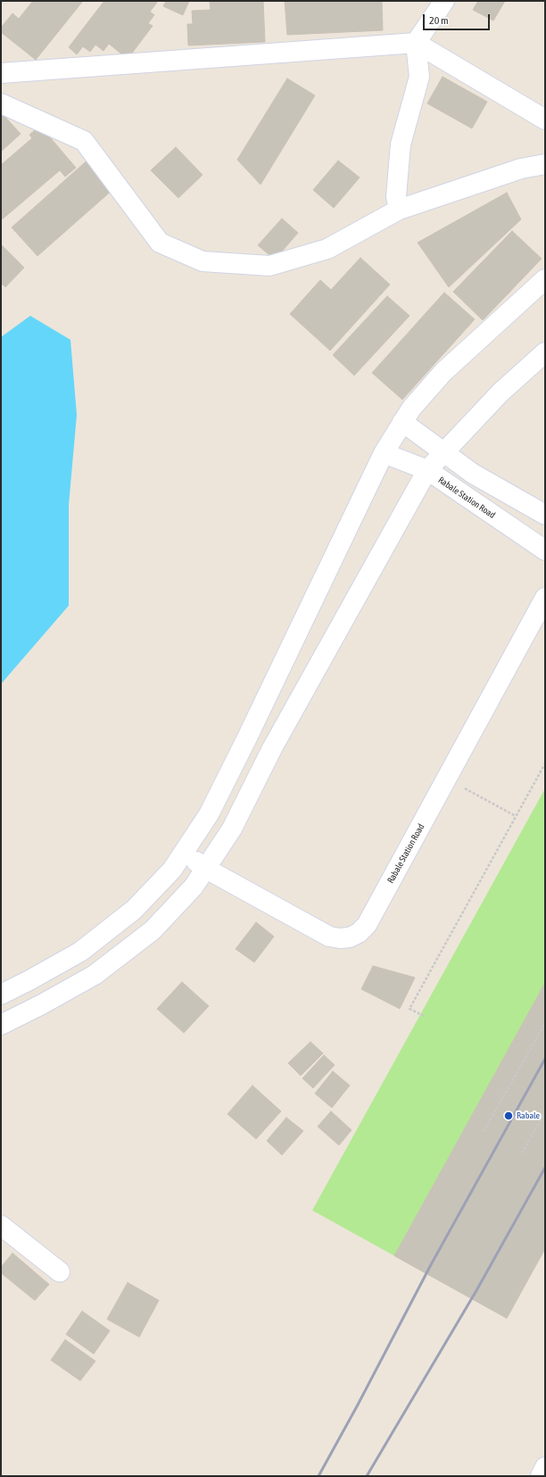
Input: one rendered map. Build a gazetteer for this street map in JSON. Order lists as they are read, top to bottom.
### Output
{
  "streets": {
    "street": ["Rabale Station Road"]
  },
  "places": ["Rabale"],
  "scale_bar": "20 m"
}
